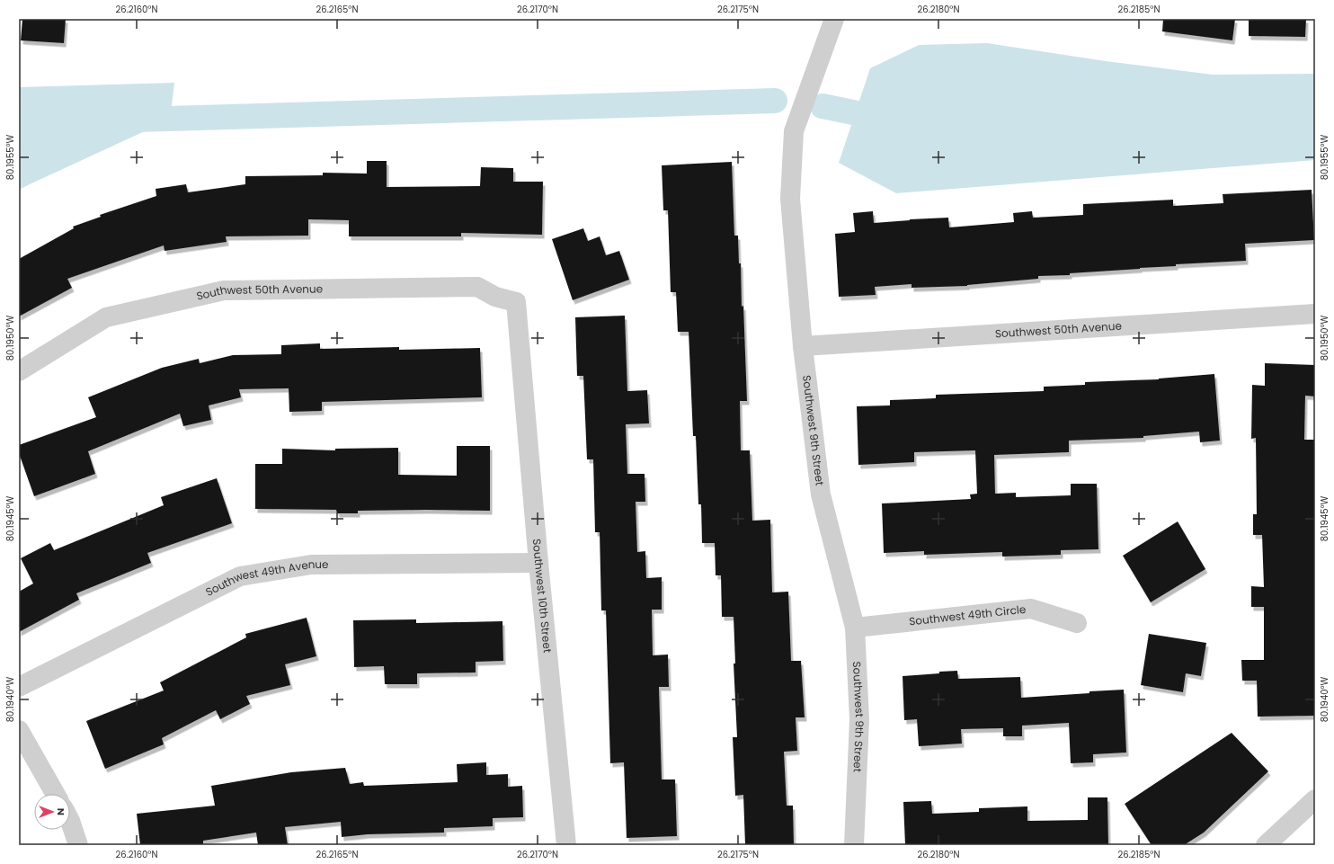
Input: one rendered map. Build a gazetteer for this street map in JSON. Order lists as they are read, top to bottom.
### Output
{
  "streets": {
    "street": [
      "Southwest 50th Avenue",
      "Southwest 9th Street",
      "Southwest 49th Avenue",
      "Southwest 10th Street",
      "Southwest 49th Circle"
    ]
  },
  "crossings": [
    ["Southwest 50th Avenue", "Southwest 9th Street"],
    ["Southwest 50th Avenue", "Southwest 10th Street"],
    ["Southwest 9th Street", "Southwest 49th Circle"],
    ["Southwest 49th Avenue", "Southwest 10th Street"]
  ],
  "north": "right",
  "coordinates": [
    "26.2160°N",
    "26.2165°N",
    "26.2170°N",
    "26.2175°N",
    "26.2180°N",
    "26.2185°N",
    "80.1955°W",
    "80.1950°W",
    "80.1945°W",
    "80.1940°W"
  ]
}
